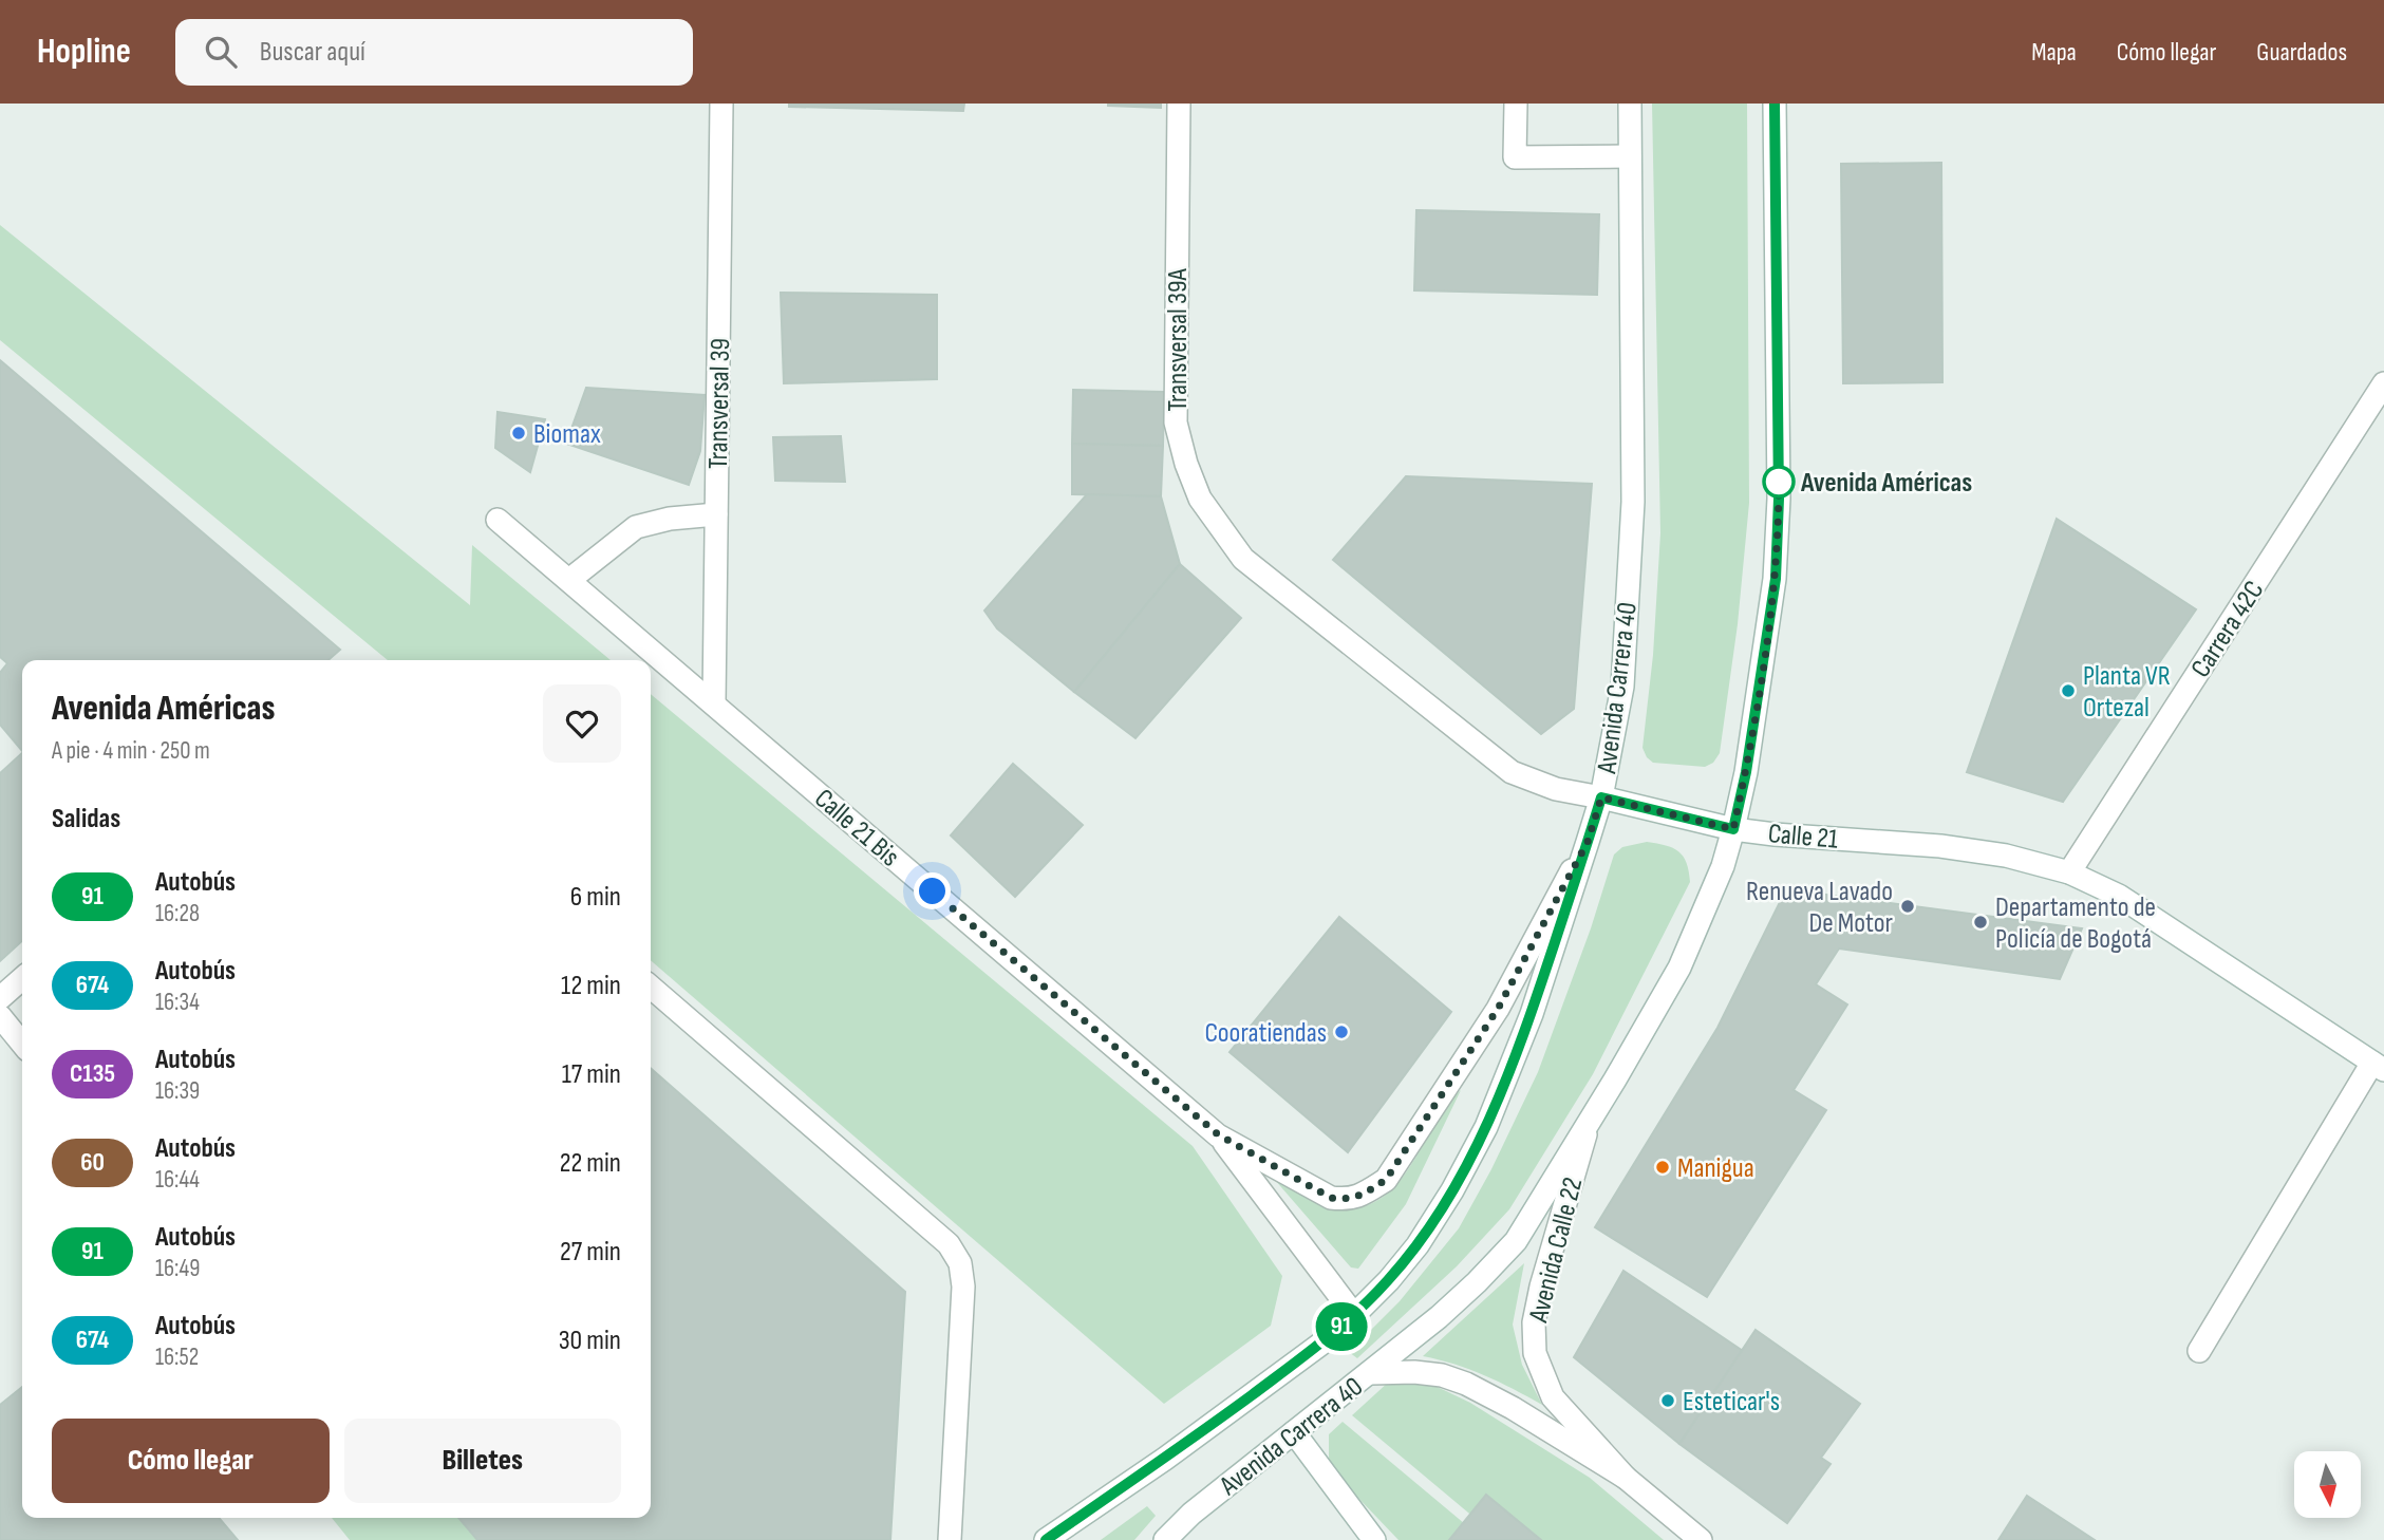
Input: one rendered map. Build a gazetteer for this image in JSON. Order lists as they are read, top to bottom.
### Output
{
  "streets": {
    "street": [
      "Transversal 39A",
      "Transversal 39",
      "Carrera 42C",
      "Avenida Carrera 40",
      "Calle 21 Bis",
      "Calle 21",
      "Avenida Calle 22"
    ]
  },
  "crossings": [
    ["Transversal 39A", "Calle 21"],
    ["Transversal 39", "Calle 21 Bis"],
    ["Carrera 42C", "Calle 21"],
    ["Avenida Carrera 40", "Calle 21 Bis"],
    ["Avenida Carrera 40", "Calle 21"],
    ["Avenida Carrera 40", "Avenida Calle 22"]
  ],
  "places": [
    "Biomax",
    "Avenida Américas",
    "Planta VR Ortezal",
    "Renueva Lavado De Motor",
    "Departamento de Policía de Bogotá",
    "Cooratiendas",
    "Manigua",
    "Esteticar's"
  ],
  "lines": ["bus line 91"],
  "north": "bottom",
  "page": {
    "header": "Hopline",
    "search": "Buscar aquí",
    "nav": ["Mapa", "Cómo llegar", "Guardados"],
    "on_map": "91",
    "heading": [
      ["Avenida Américas", "A pie · 4 min · 250 m"],
      "Salidas"
    ],
    "list": [
      {
        "mark": "91",
        "name": "Autobús",
        "note": "16:28",
        "value": "6 min"
      },
      {
        "mark": "674",
        "name": "Autobús",
        "note": "16:34",
        "value": "12 min"
      },
      {
        "mark": "C135",
        "name": "Autobús",
        "note": "16:39",
        "value": "17 min"
      },
      {
        "mark": "60",
        "name": "Autobús",
        "note": "16:44",
        "value": "22 min"
      },
      {
        "mark": "91",
        "name": "Autobús",
        "note": "16:49",
        "value": "27 min"
      },
      {
        "mark": "674",
        "name": "Autobús",
        "note": "16:52",
        "value": "30 min"
      }
    ],
    "buttons": ["Cómo llegar", "Billetes"]
  }
}
